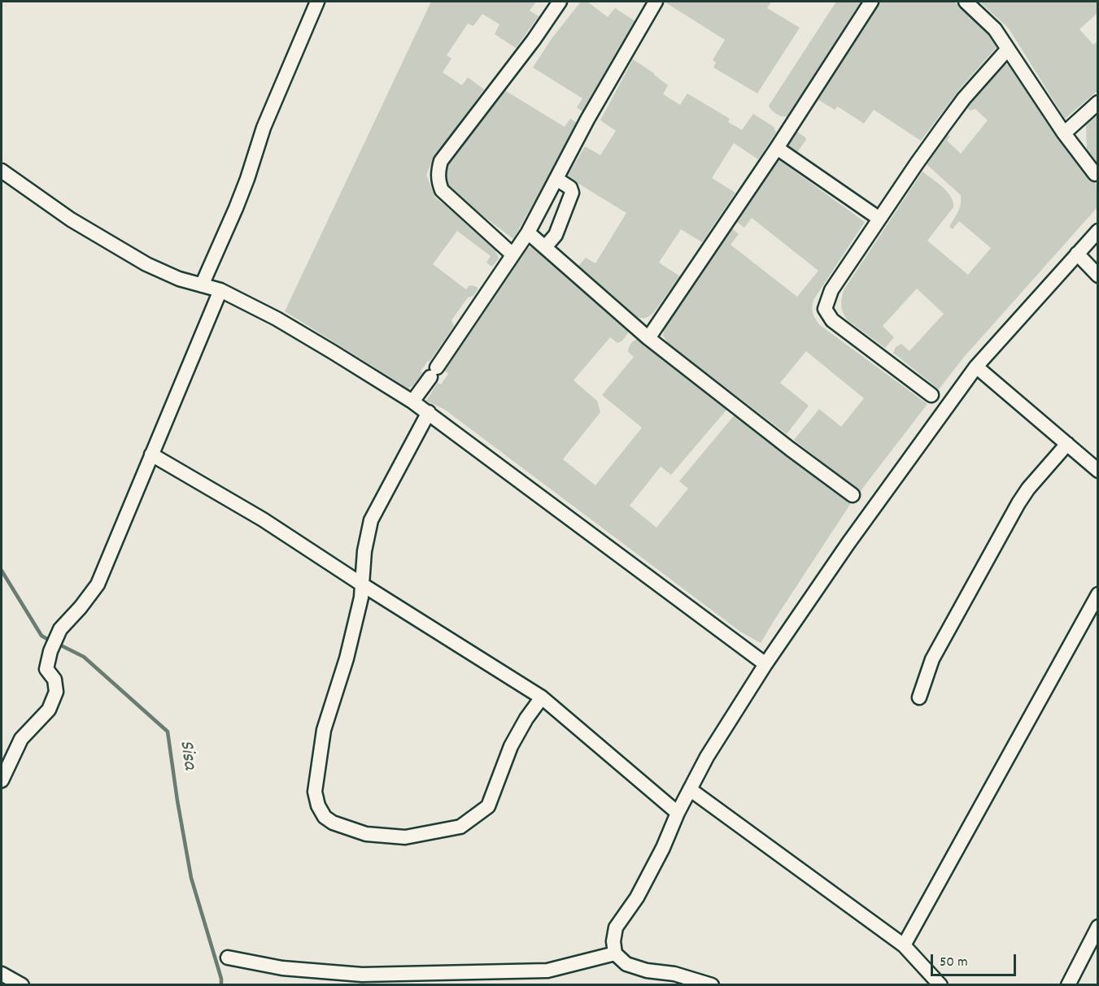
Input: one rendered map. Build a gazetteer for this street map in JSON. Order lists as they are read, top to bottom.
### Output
{
  "water": ["Sisa"],
  "scale_bar": "50 m"
}
